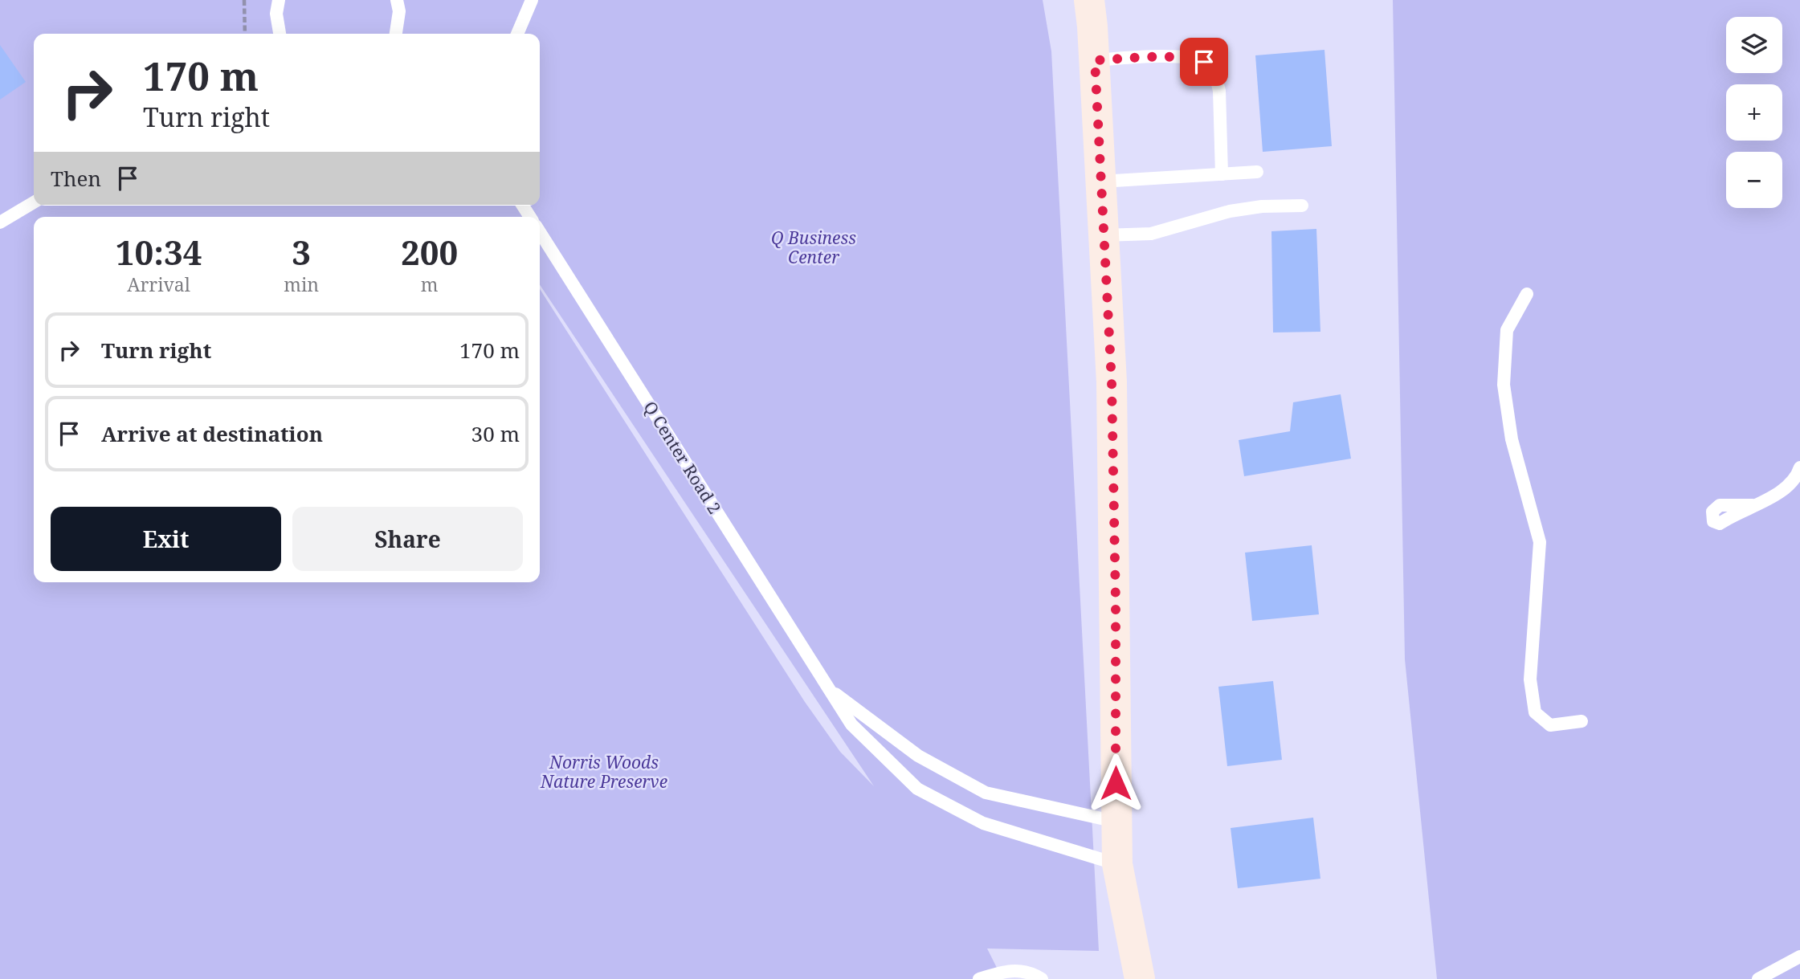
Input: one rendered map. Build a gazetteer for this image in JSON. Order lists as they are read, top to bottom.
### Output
{
  "streets": {
    "lane": ["Q Center Road 2"]
  },
  "parks": ["Q Business Center", "Norris Woods Nature Preserve"],
  "page": {
    "map_buttons": ["+", "−"],
    "turn": ["170 m", "Turn right"],
    "then": "Then",
    "eta": [
      "10:34",
      "Arrival",
      "3",
      "min",
      "200",
      "m"
    ],
    "list": [
      {
        "name": "Turn right",
        "value": "170 m"
      },
      {
        "name": "Arrive at destination",
        "value": "30 m"
      }
    ],
    "buttons": ["Exit", "Share"]
  }
}
